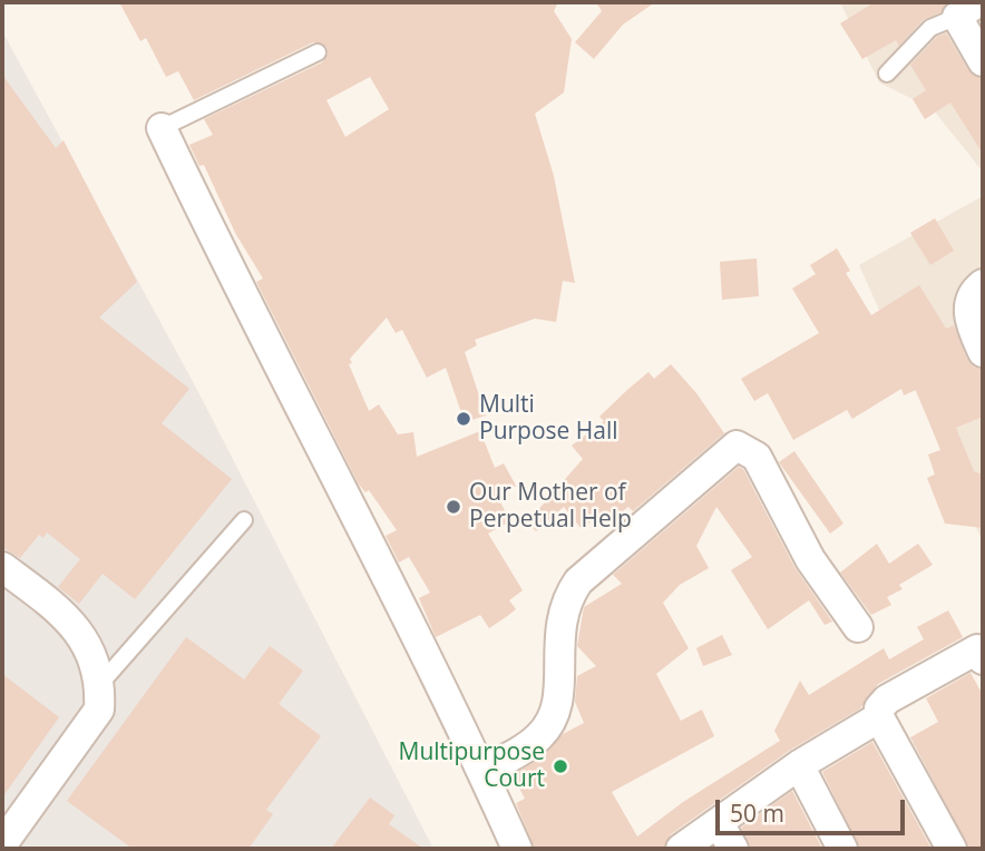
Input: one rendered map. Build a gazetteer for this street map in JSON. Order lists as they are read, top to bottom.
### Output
{
  "places": ["Multi Purpose Hall", "Our Mother of Perpetual Help", "Multipurpose Court"],
  "scale_bar": "50 m"
}
